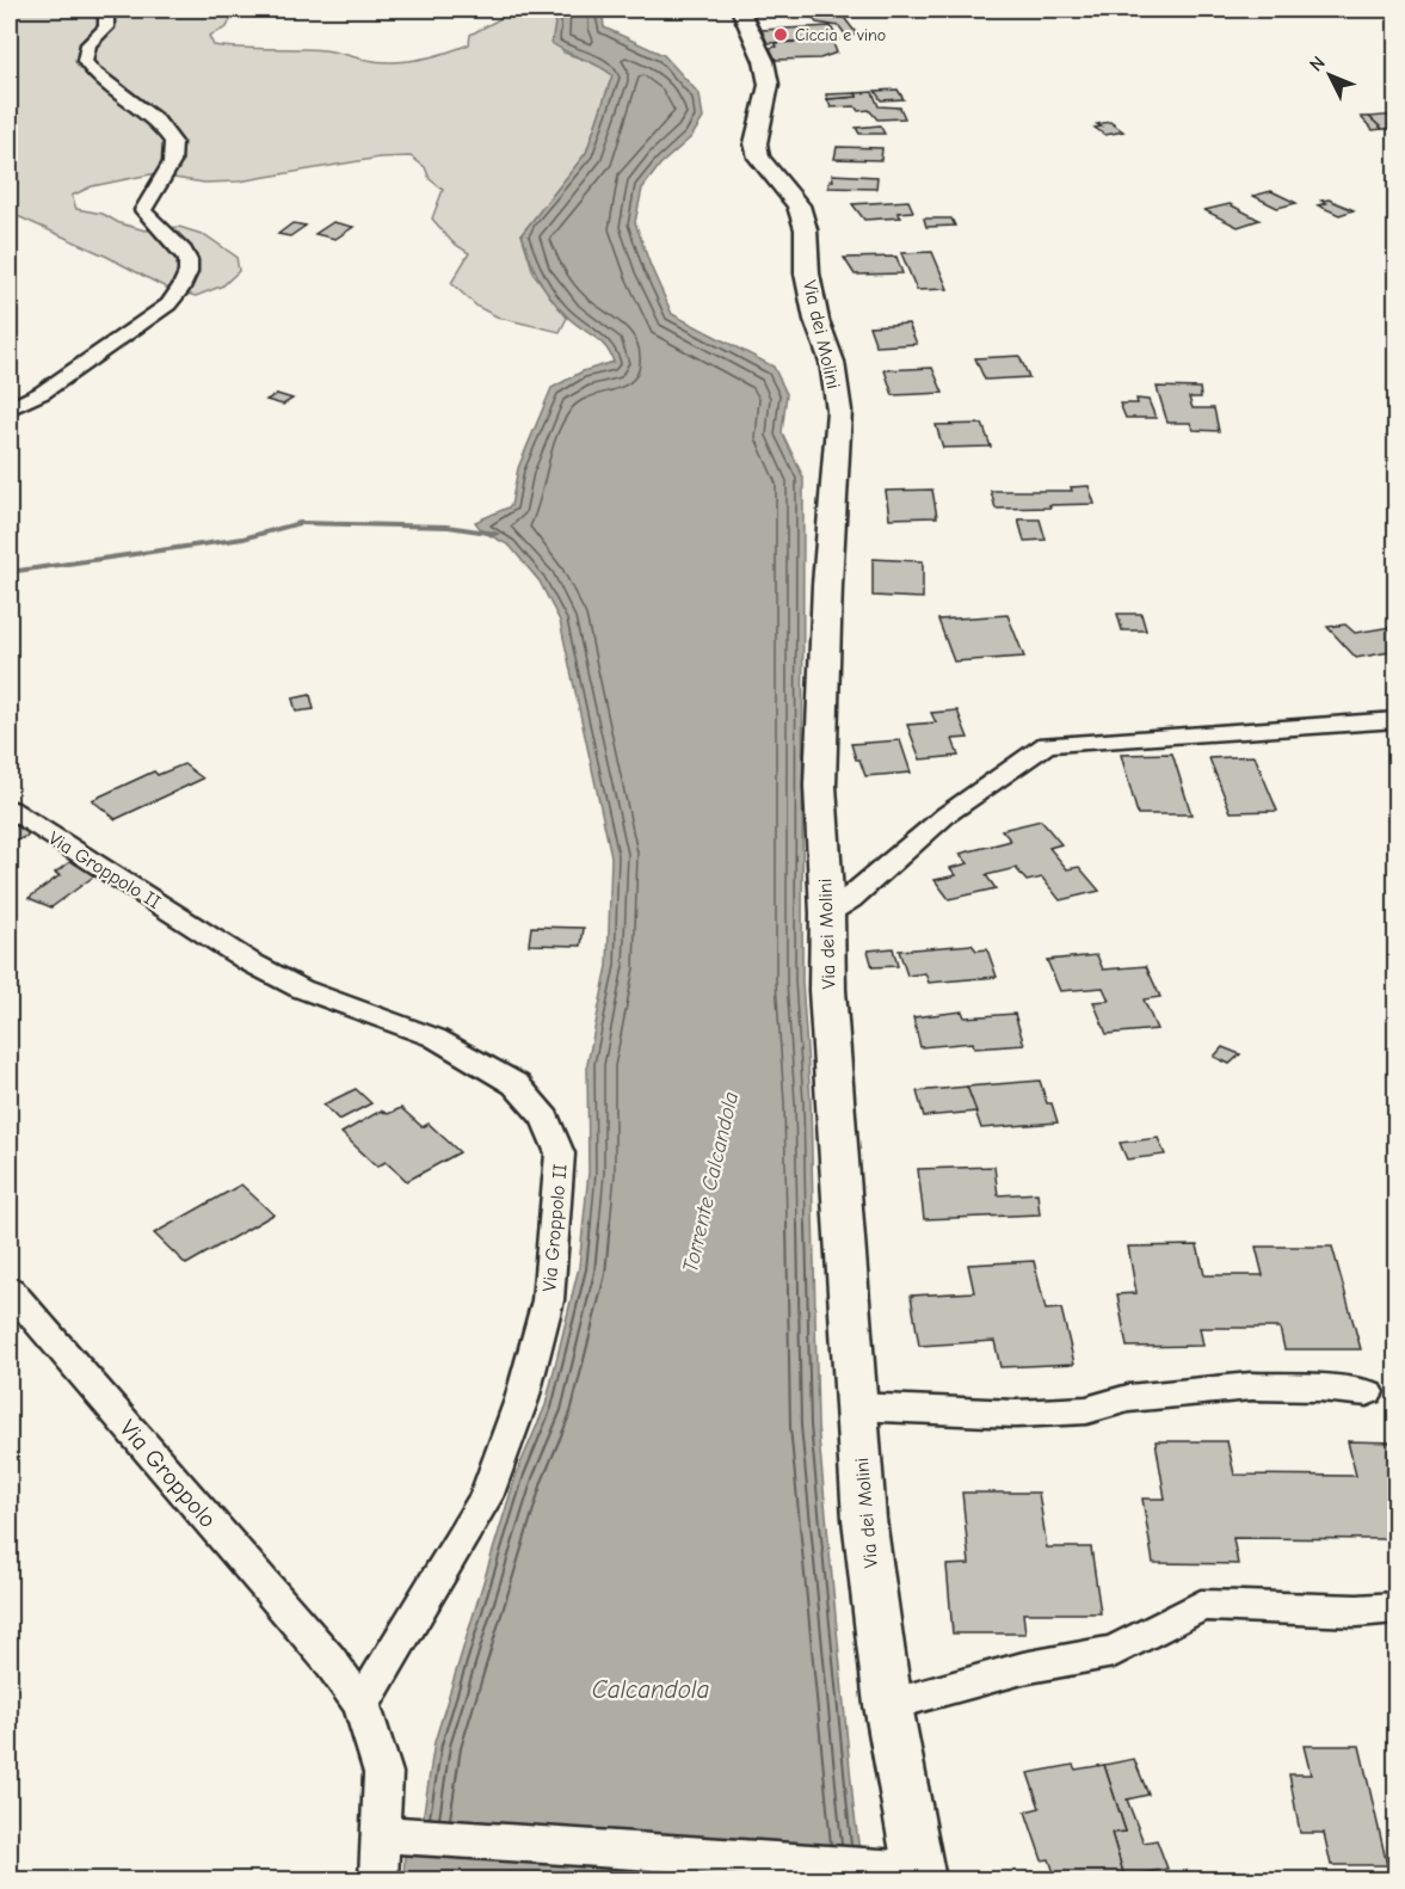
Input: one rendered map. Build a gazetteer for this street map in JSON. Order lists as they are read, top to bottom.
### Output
{
  "streets": {
    "street": ["Via dei Molini", "Via Groppolo II", "Via Groppolo"]
  },
  "crossings": [
    ["Via Groppolo II", "Via Groppolo"]
  ],
  "water": ["Torrente Calcandola", "Calcandola"],
  "places": ["Ciccia e vino"],
  "north": "top left"
}
